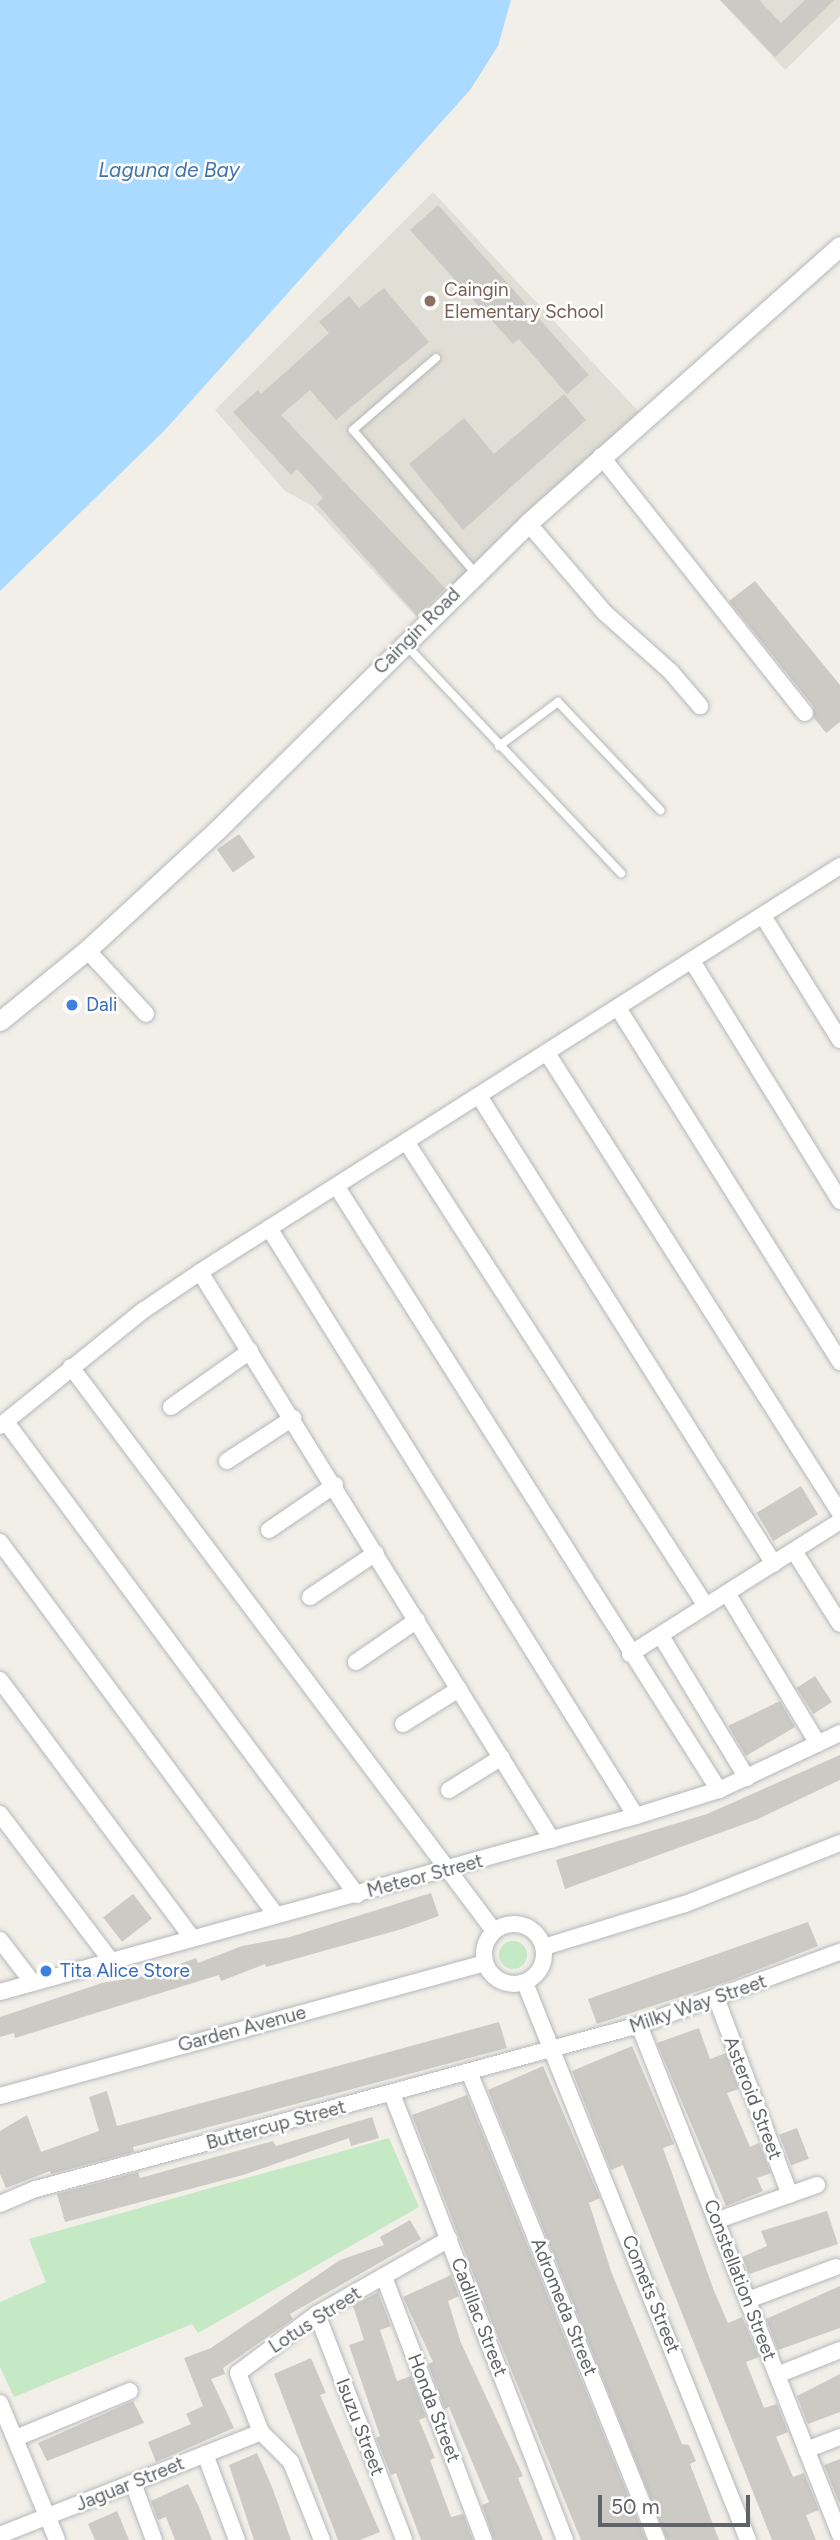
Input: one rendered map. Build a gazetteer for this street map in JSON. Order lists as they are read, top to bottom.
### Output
{
  "streets": {
    "street": [
      "Caingin Road",
      "Meteor Street",
      "Milky Way Street",
      "Garden Avenue",
      "Asteroid Street",
      "Buttercup Street",
      "Constellation Street",
      "Comets Street",
      "Adromeda Street",
      "Cadillac Street",
      "Lotus Street",
      "Honda Street",
      "Isuzu Street",
      "Jaguar Street"
    ]
  },
  "crossings": [
    ["Milky Way Street", "Asteroid Street"],
    ["Milky Way Street", "Buttercup Street"],
    ["Milky Way Street", "Constellation Street"],
    ["Milky Way Street", "Comets Street"],
    ["Garden Avenue", "Comets Street"],
    ["Buttercup Street", "Comets Street"],
    ["Buttercup Street", "Adromeda Street"],
    ["Buttercup Street", "Cadillac Street"],
    ["Cadillac Street", "Lotus Street"],
    ["Lotus Street", "Honda Street"],
    ["Lotus Street", "Isuzu Street"],
    ["Lotus Street", "Jaguar Street"]
  ],
  "water": ["Laguna de Bay"],
  "places": ["Caingin Elementary School", "Dali", "Tita Alice Store"],
  "scale_bar": "50 m"
}
